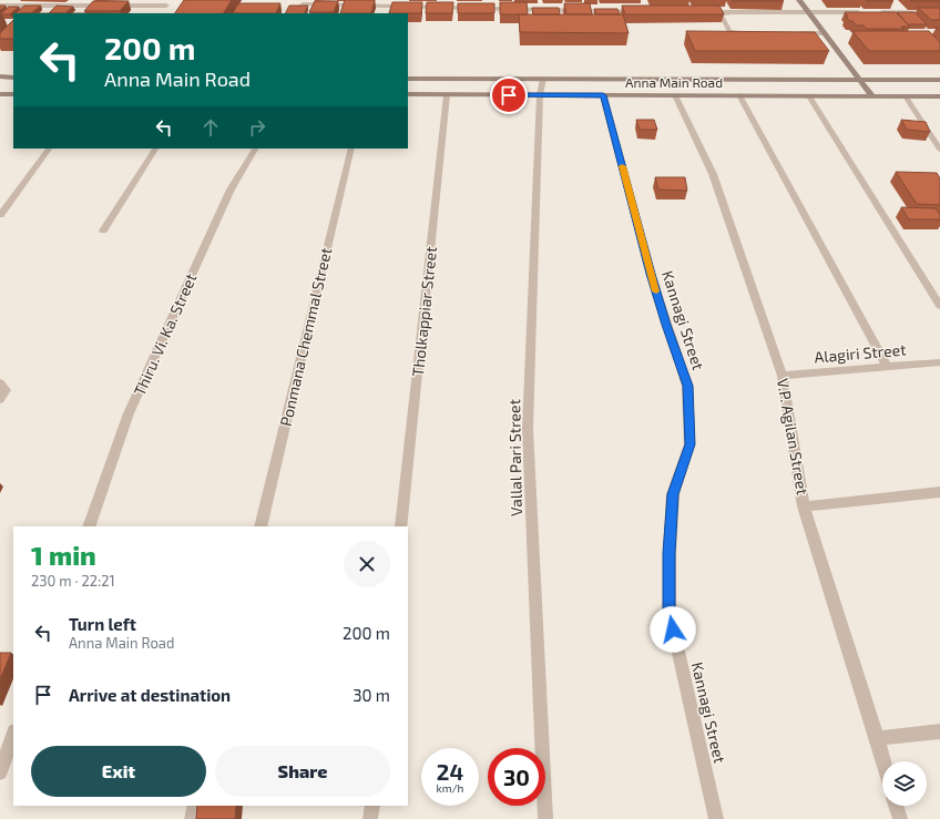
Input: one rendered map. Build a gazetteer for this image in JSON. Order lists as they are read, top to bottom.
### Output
{
  "streets": {
    "main road": ["Anna Main Road"],
    "street": [
      "Tholkappiar Street",
      "Kannagi Street",
      "Thiru. Vi. Ka. Street",
      "Ponmana Chemmal Street",
      "Alagiri Street",
      "V.P. Agilan Street",
      "Vallal Pari Street"
    ]
  },
  "crossings": [
    ["Anna Main Road", "Tholkappiar Street"],
    ["Anna Main Road", "Kannagi Street"],
    ["Anna Main Road", "V.P. Agilan Street"],
    ["Anna Main Road", "Vallal Pari Street"],
    ["Alagiri Street", "V.P. Agilan Street"]
  ],
  "page": {
    "turn": ["200 m", "Anna Main Road"],
    "heading": ["1 min", "230 m · 22:21"],
    "list": [
      {
        "name": "Turn left",
        "note": "Anna Main Road",
        "value": "200 m"
      },
      {
        "name": "Arrive at destination",
        "value": "30 m"
      }
    ],
    "buttons": ["Exit", "Share"],
    "speed": "24 km/h",
    "limit": "30"
  }
}
